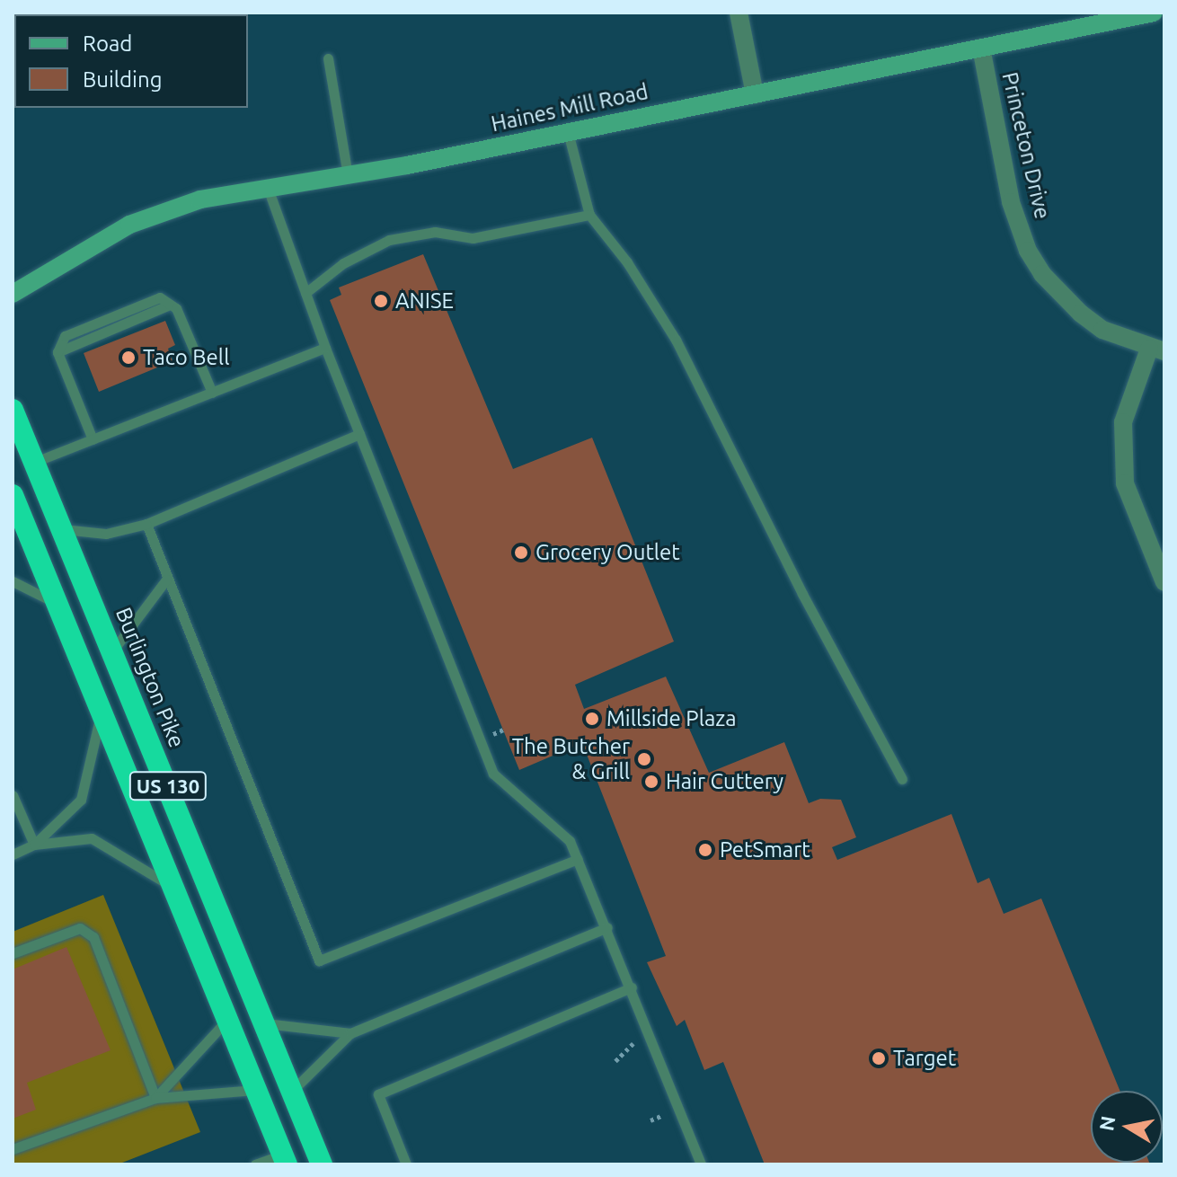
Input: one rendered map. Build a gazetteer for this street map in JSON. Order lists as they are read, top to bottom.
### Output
{
  "streets": {
    "highway": ["Burlington Pike", "US 130"],
    "street": ["Haines Mill Road", "Princeton Drive"]
  },
  "crossings": [
    ["Haines Mill Road", "Princeton Drive"]
  ],
  "places": [
    "ANISE",
    "Taco Bell",
    "Grocery Outlet",
    "Millside Plaza",
    "The Butcher & Grill",
    "Hair Cuttery",
    "PetSmart",
    "Target"
  ],
  "legend": ["Road", "Building"],
  "north": "left"
}
